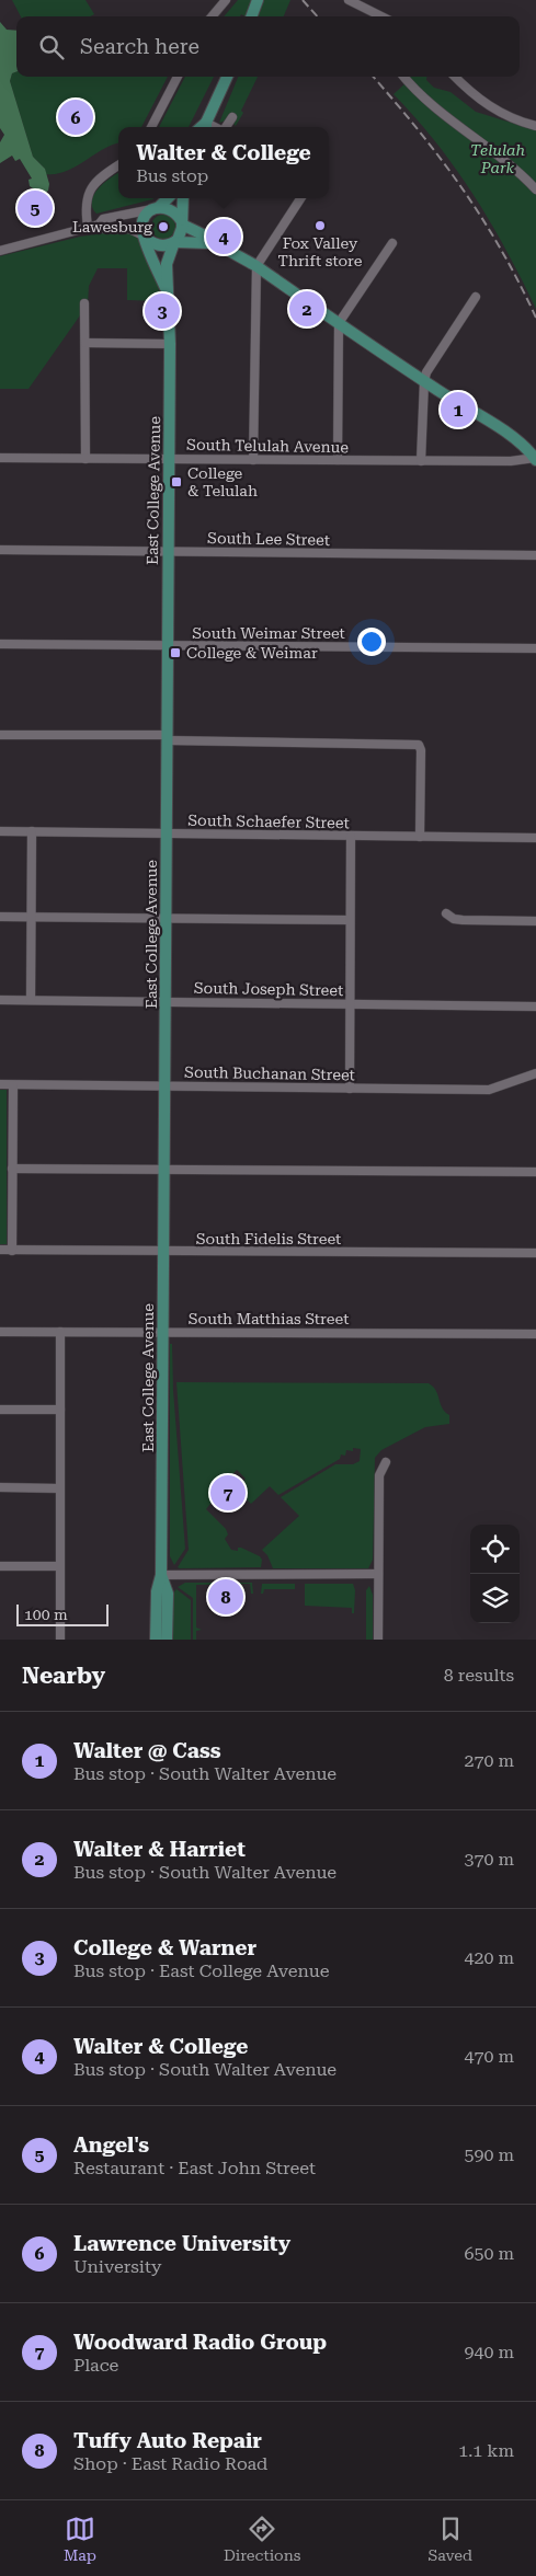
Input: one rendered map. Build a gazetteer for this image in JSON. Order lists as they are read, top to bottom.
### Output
{
  "streets": {
    "main road": ["East College Avenue"],
    "street": [
      "South Telulah Avenue",
      "South Lee Street",
      "South Weimar Street",
      "South Schaefer Street",
      "South Joseph Street",
      "South Buchanan Street",
      "South Fidelis Street",
      "South Matthias Street"
    ]
  },
  "crossings": [
    ["South Telulah Avenue", "East College Avenue"],
    ["East College Avenue", "South Lee Street"],
    ["East College Avenue", "South Weimar Street"],
    ["East College Avenue", "South Schaefer Street"],
    ["East College Avenue", "South Joseph Street"],
    ["East College Avenue", "South Buchanan Street"],
    ["East College Avenue", "South Fidelis Street"],
    ["East College Avenue", "South Matthias Street"]
  ],
  "parks": ["Telulah Park"],
  "places": {
    "other": ["Fox Valley Thrift store", "Lawesburg"],
    "transit": ["College & Telulah", "College & Weimar"]
  },
  "scale_bar": "100 m",
  "page": {
    "search": "Search here",
    "pins": [
      "6",
      "5",
      "4",
      "2",
      "3",
      "1",
      "7",
      "8"
    ],
    "popup": ["Walter & College", "Bus stop"],
    "scale": "100 m",
    "heading": ["Nearby", "8 results"],
    "list": [
      {
        "mark": "1",
        "name": "Walter @ Cass",
        "note": "Bus stop · South Walter Avenue",
        "value": "270 m"
      },
      {
        "mark": "2",
        "name": "Walter & Harriet",
        "note": "Bus stop · South Walter Avenue",
        "value": "370 m"
      },
      {
        "mark": "3",
        "name": "College & Warner",
        "note": "Bus stop · East College Avenue",
        "value": "420 m"
      },
      {
        "mark": "4",
        "name": "Walter & College",
        "note": "Bus stop · South Walter Avenue",
        "value": "470 m"
      },
      {
        "mark": "5",
        "name": "Angel's",
        "note": "Restaurant · East John Street",
        "value": "590 m"
      },
      {
        "mark": "6",
        "name": "Lawrence University",
        "note": "University",
        "value": "650 m"
      },
      {
        "mark": "7",
        "name": "Woodward Radio Group",
        "note": "Place",
        "value": "940 m"
      },
      {
        "mark": "8",
        "name": "Tuffy Auto Repair",
        "note": "Shop · East Radio Road",
        "value": "1.1 km"
      }
    ],
    "nav": ["Map", "Directions", "Saved"]
  }
}
